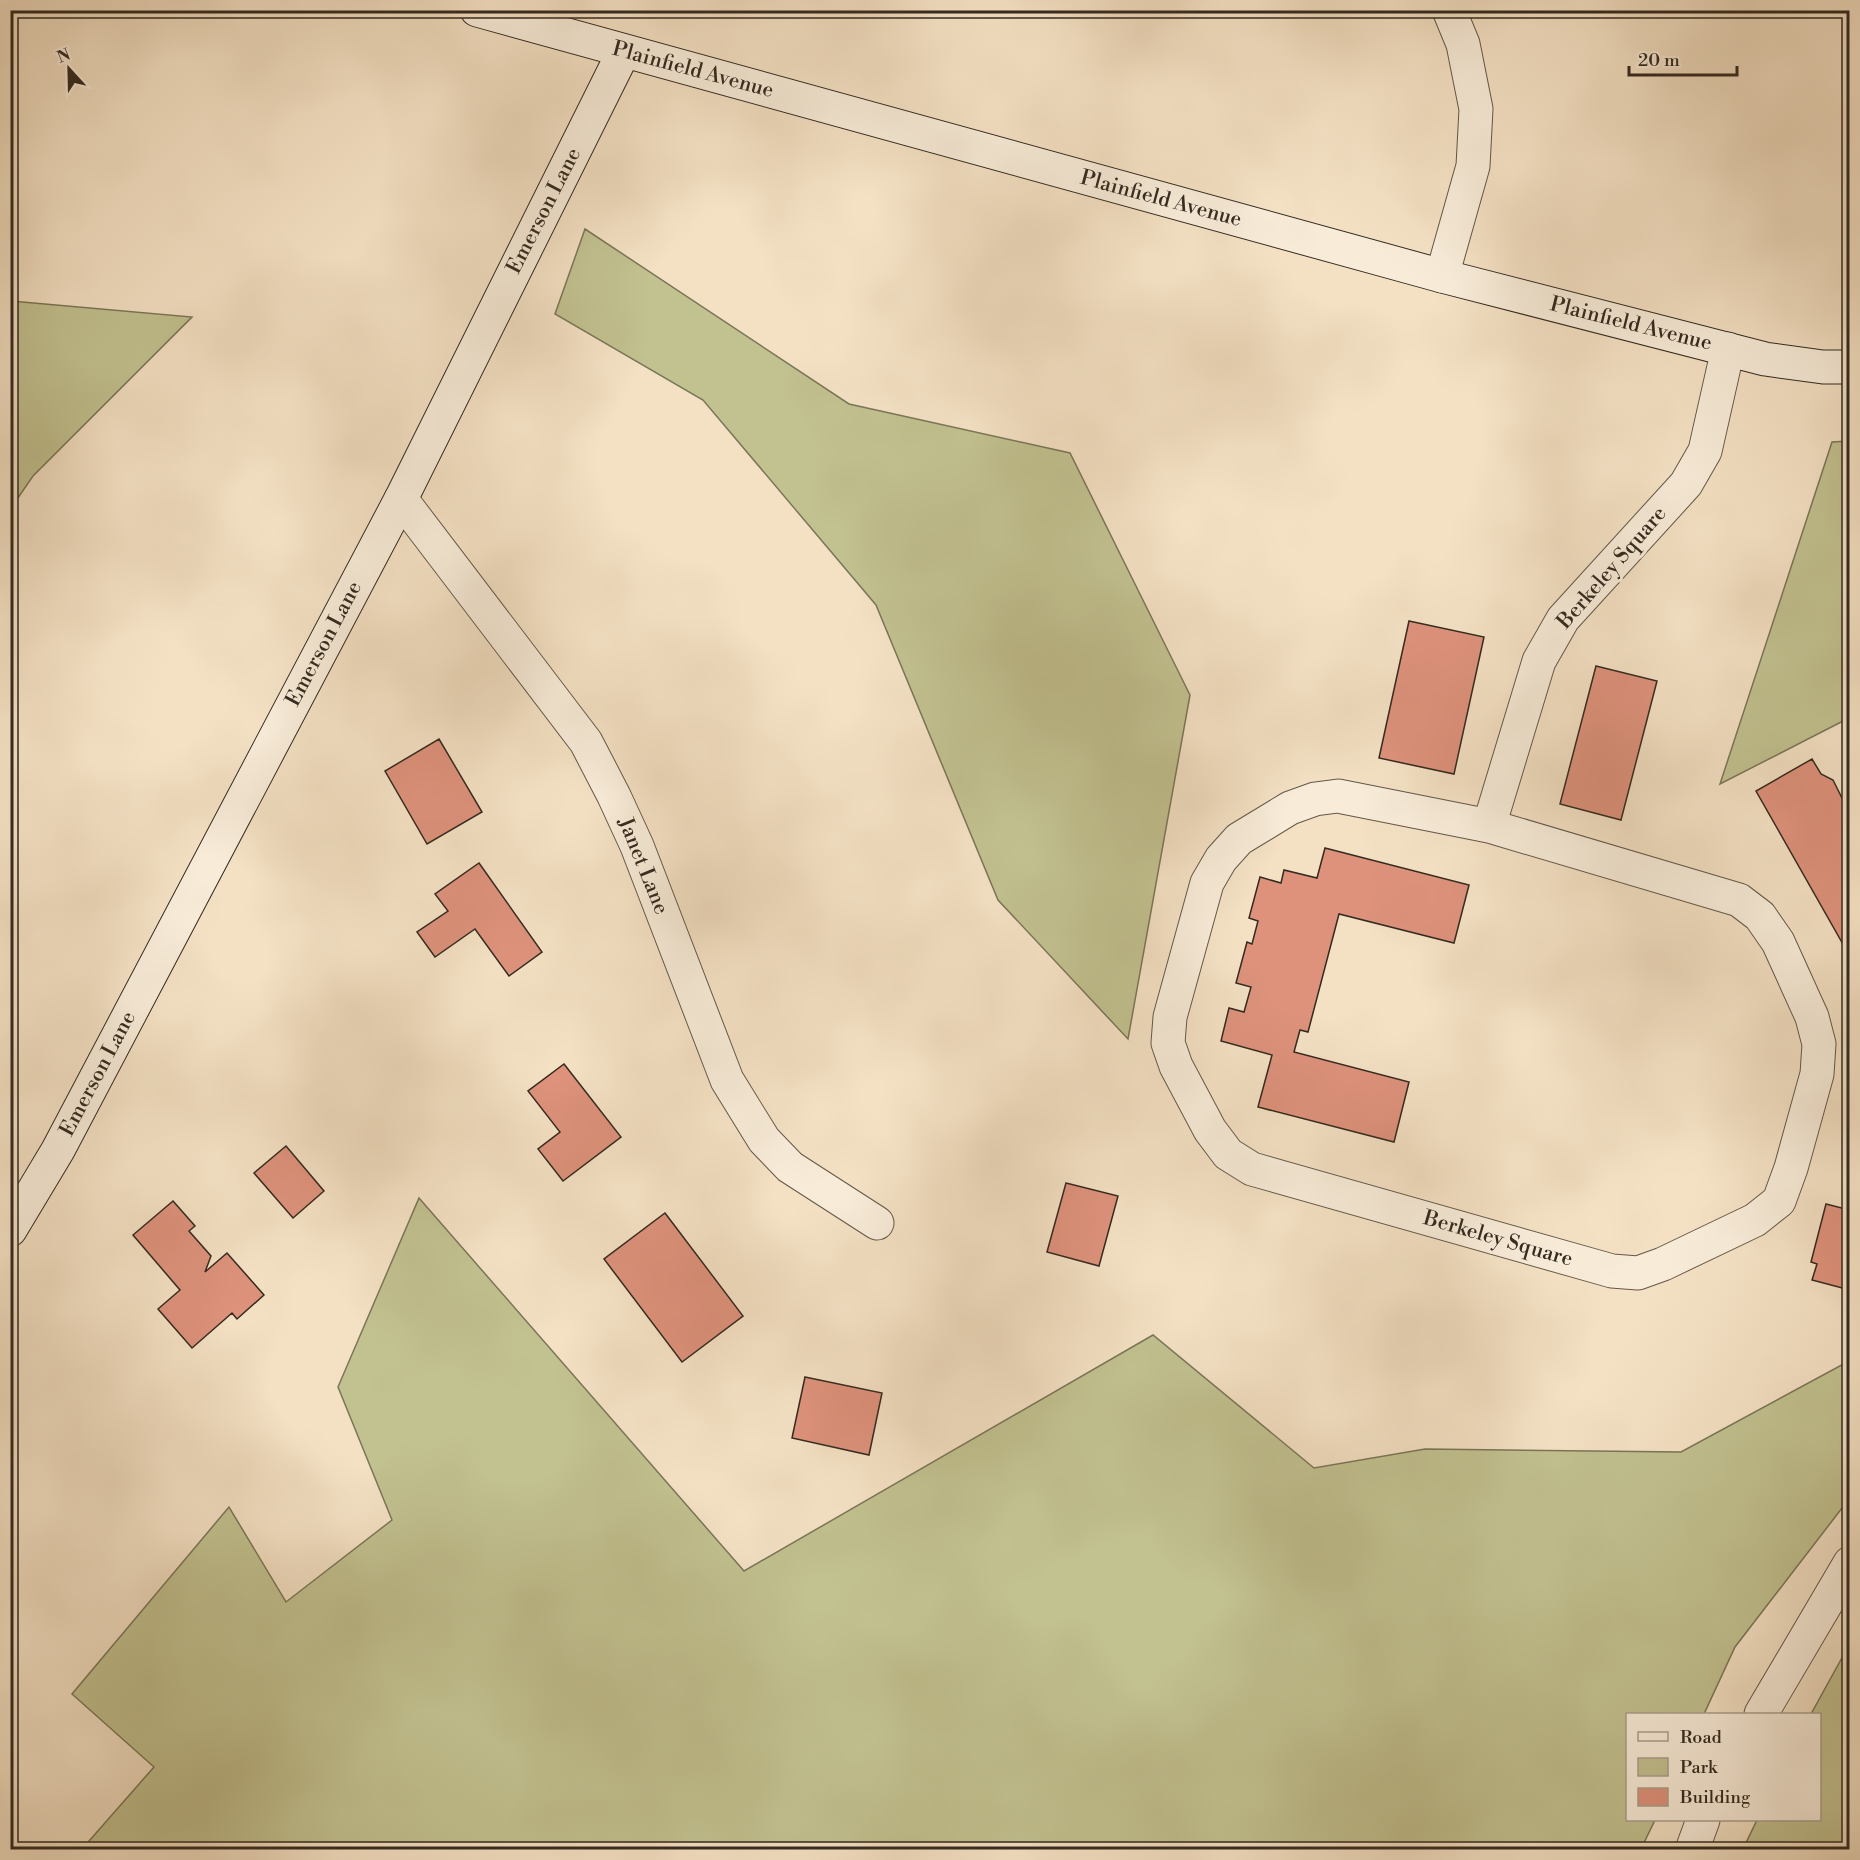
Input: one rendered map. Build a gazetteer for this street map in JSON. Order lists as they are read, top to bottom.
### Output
{
  "streets": {
    "street": [
      "Plainfield Avenue",
      "Emerson Lane",
      "Berkeley Square",
      "Janet Lane"
    ]
  },
  "crossings": [
    ["Plainfield Avenue", "Emerson Lane"],
    ["Plainfield Avenue", "Berkeley Square"],
    ["Emerson Lane", "Janet Lane"]
  ],
  "legend": ["Road", "Park", "Building"],
  "scale_bar": "20 m",
  "north": "top"
}
